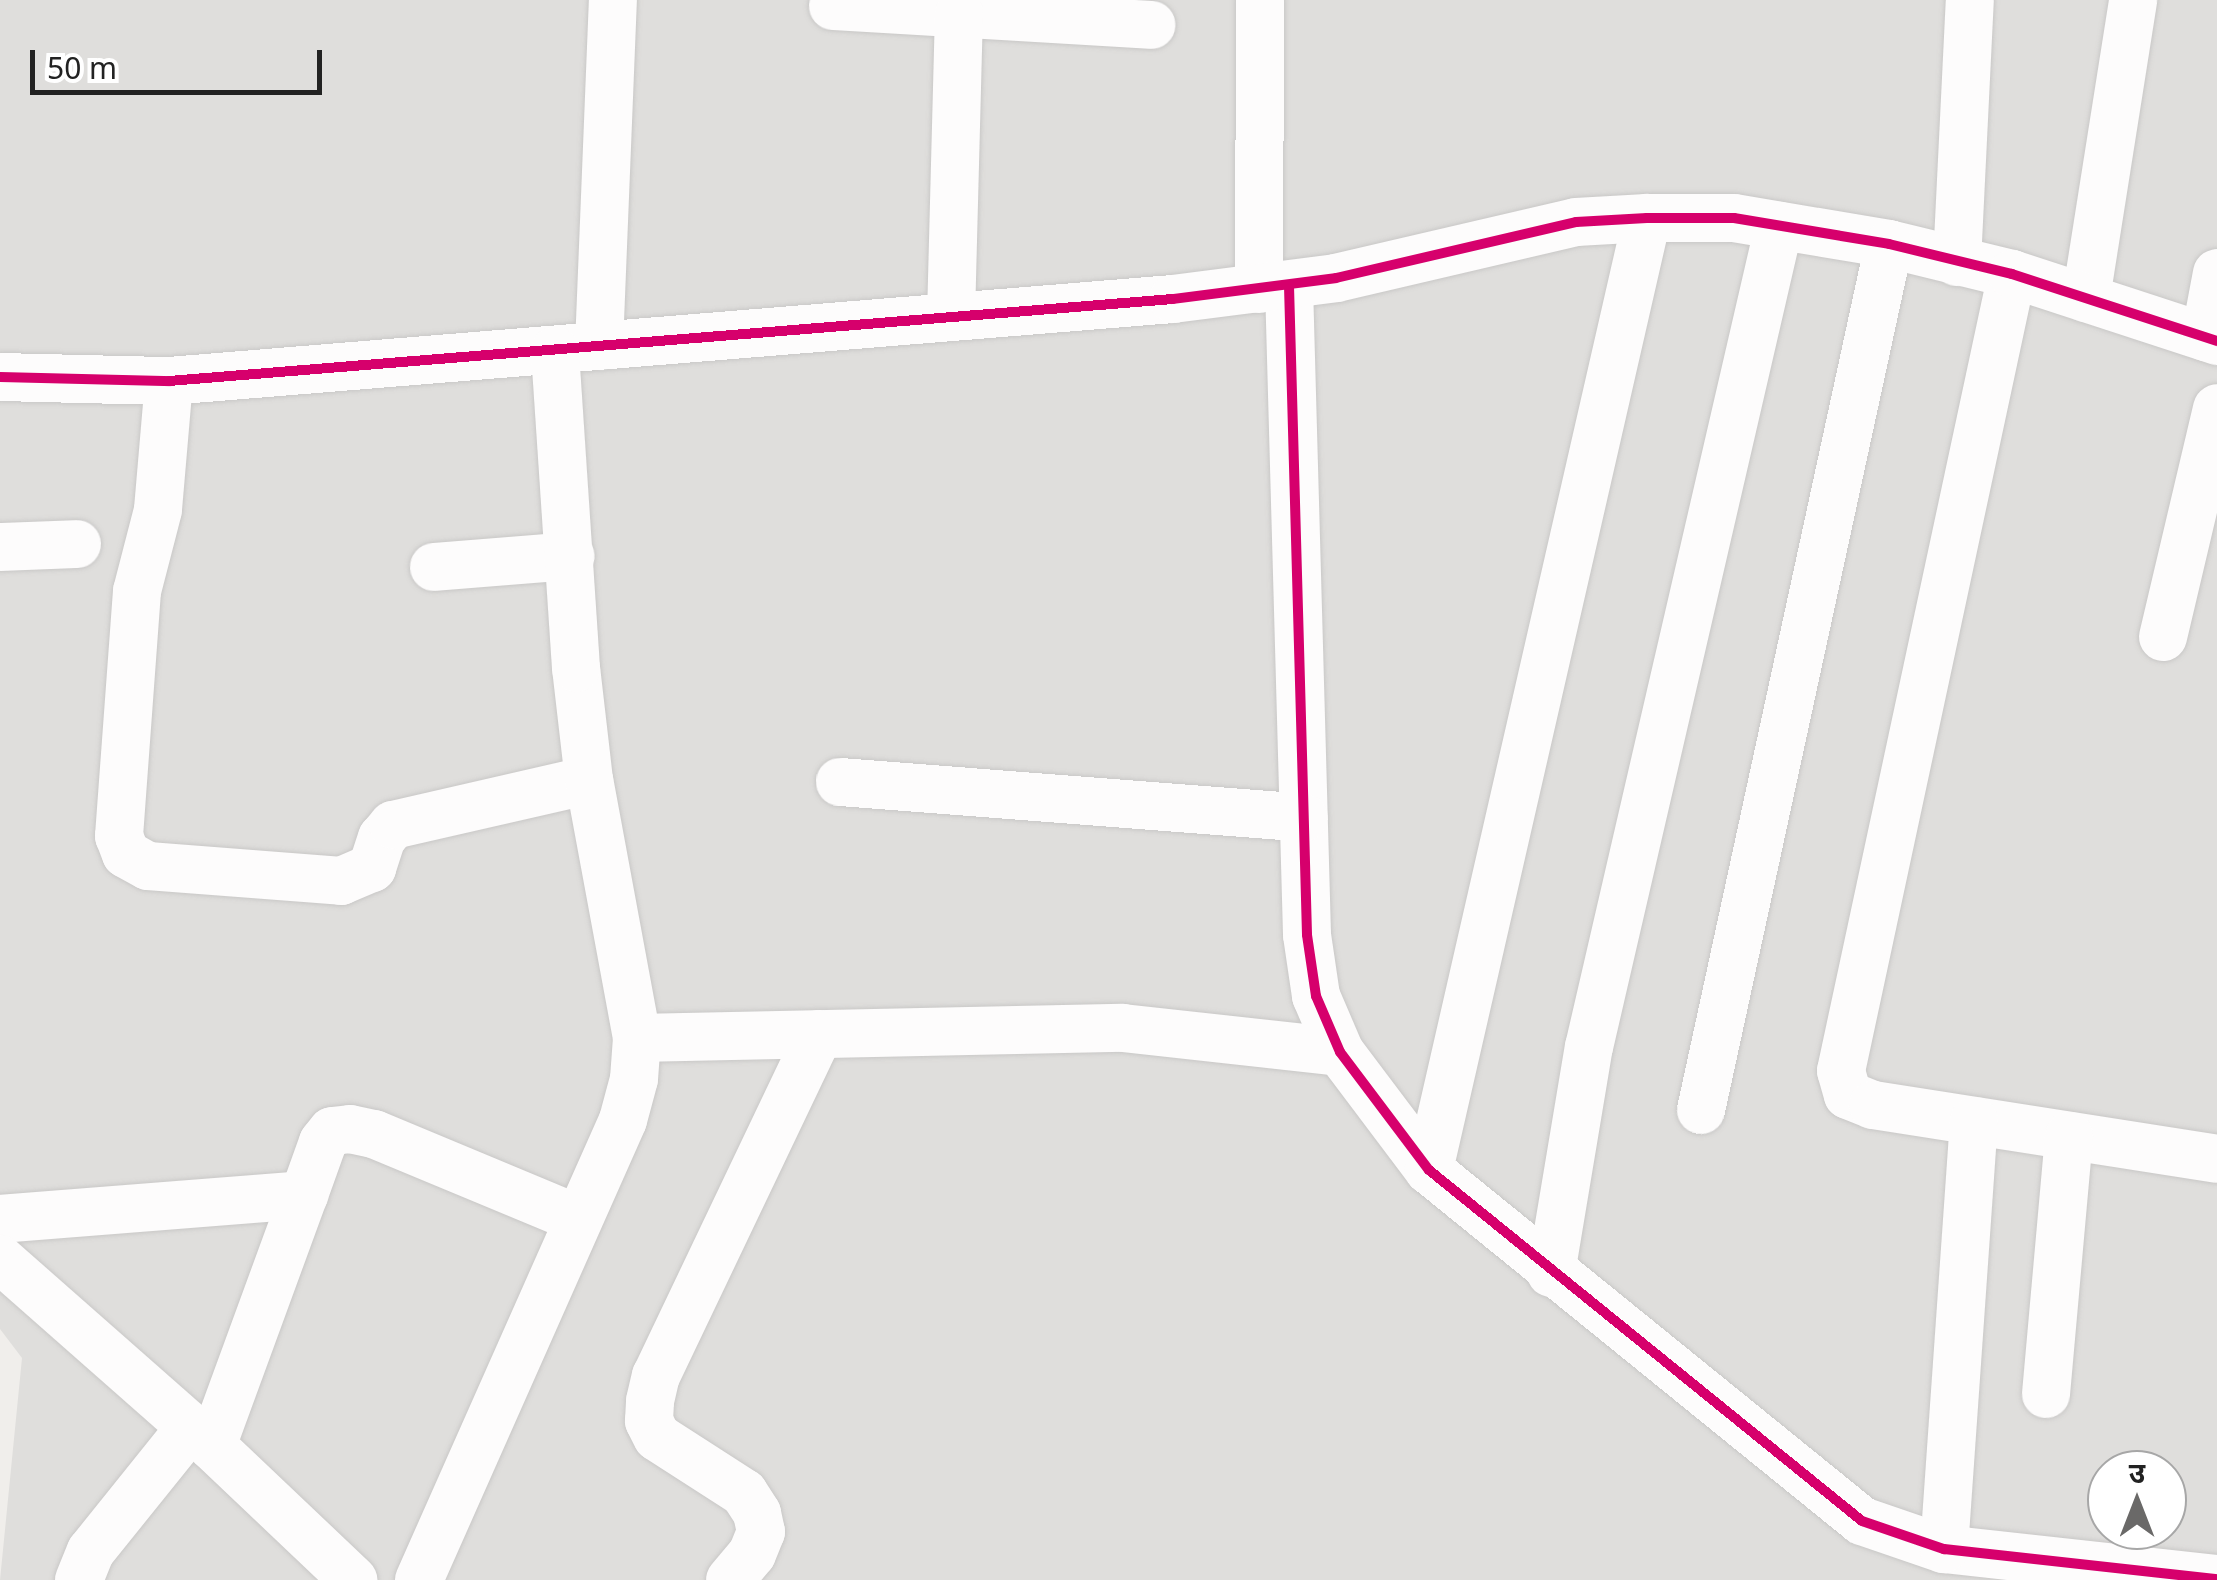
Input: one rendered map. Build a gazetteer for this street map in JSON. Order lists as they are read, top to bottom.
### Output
{
  "scale_bar": "50 m",
  "north": "top"
}
